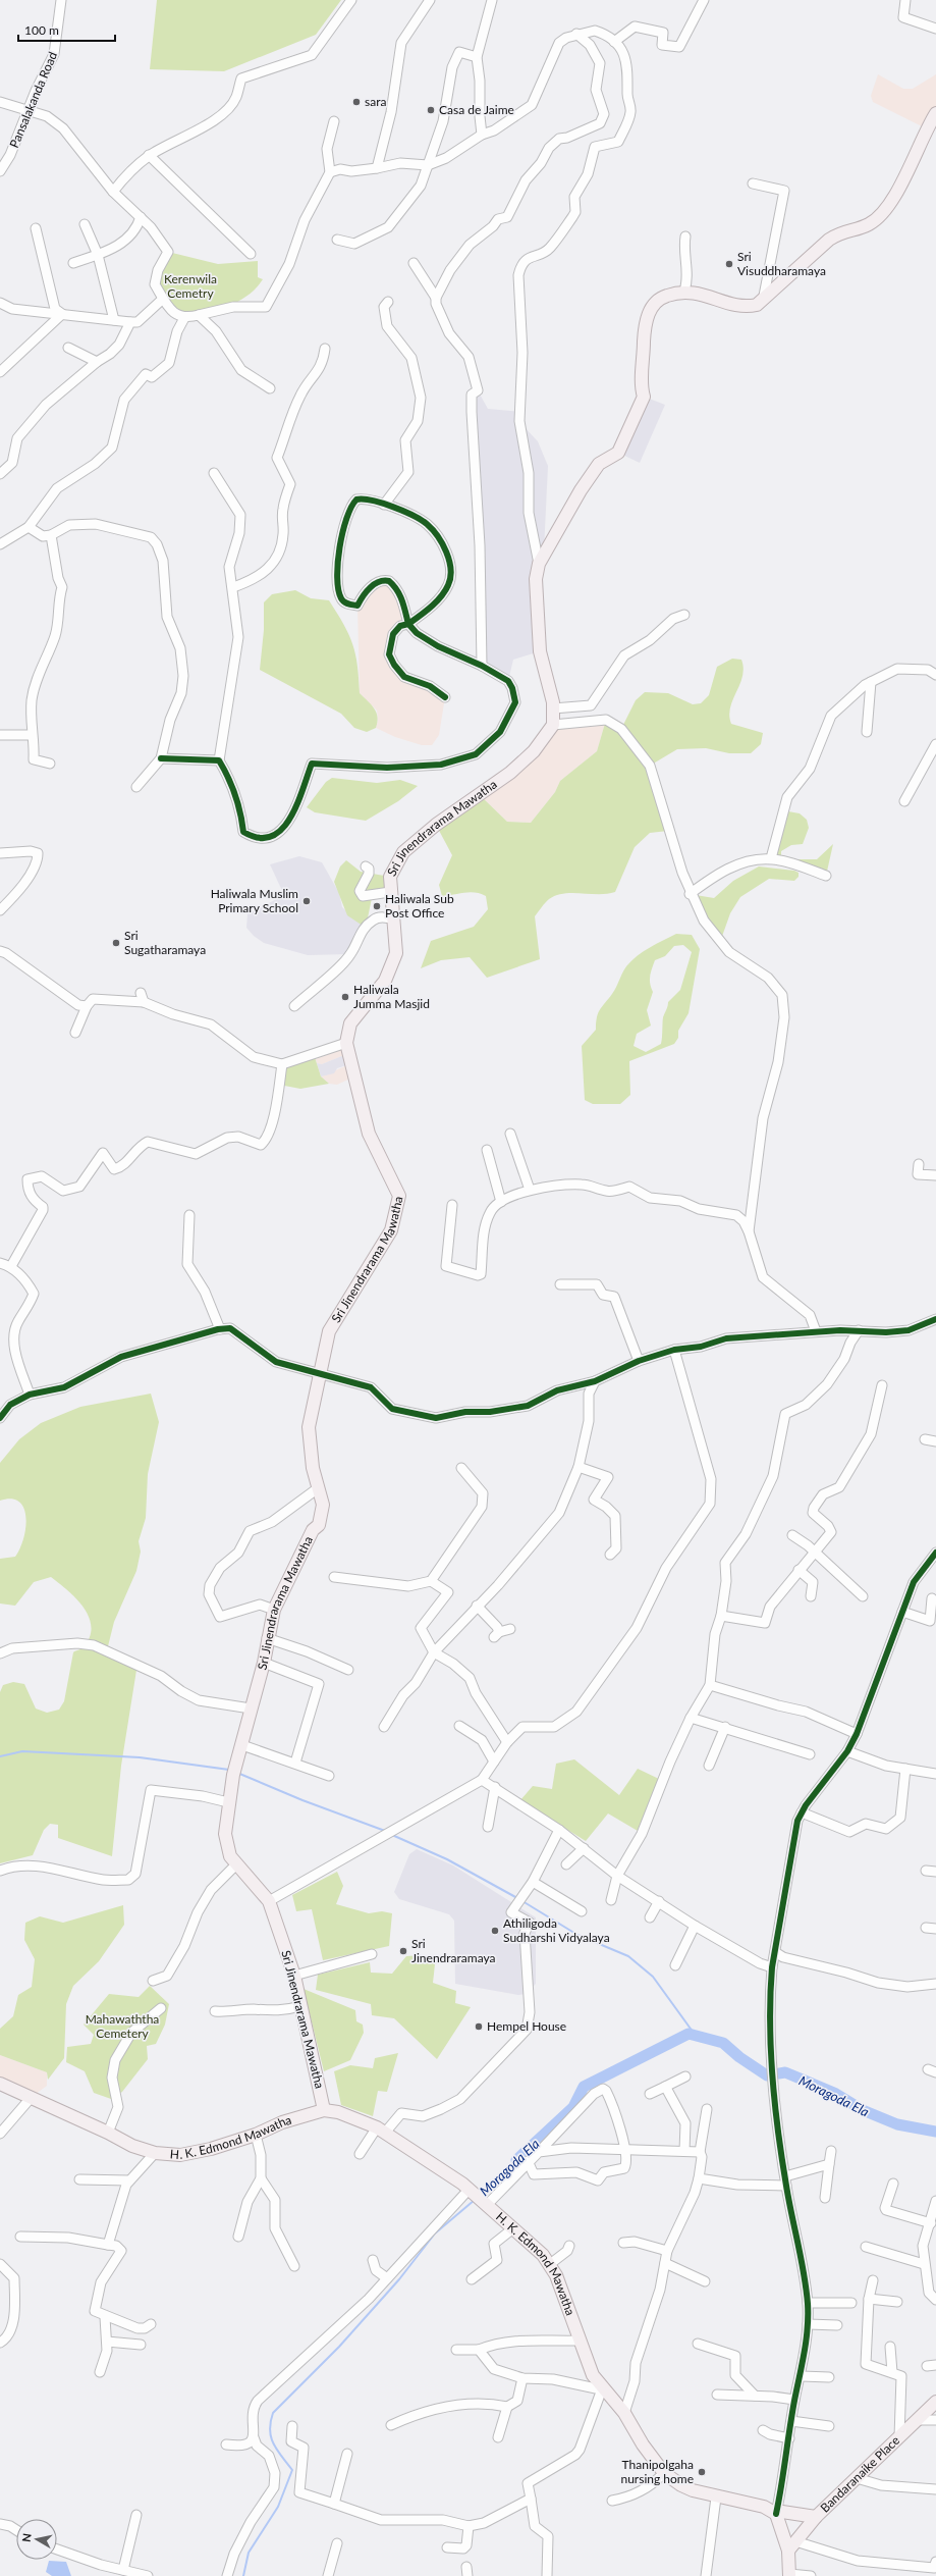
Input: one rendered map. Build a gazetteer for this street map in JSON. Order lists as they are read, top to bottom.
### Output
{
  "streets": {
    "main road": ["Sri Jinendrarama Mawatha", "H. K. Edmond Mawatha", "Bandaranaike Place"],
    "street": ["Pansalakanda Road"]
  },
  "crossings": [
    ["Sri Jinendrarama Mawatha", "H. K. Edmond Mawatha"]
  ],
  "water": ["Moragoda Ela"],
  "parks": ["Kerenwila Cemetry", "Mahawaththa Cemetery"],
  "places": [
    "sara",
    "Casa de Jaime",
    "Sri Visuddharamaya",
    "Haliwala Muslim Primary School",
    "Haliwala Sub Post Office",
    "Sri Sugatharamaya",
    "Haliwala Jumma Masjid",
    "Athiligoda Sudharshi Vidyalaya",
    "Sri Jinendraramaya",
    "Hempel House",
    "Thanipolgaha nursing home"
  ],
  "scale_bar": "100 m",
  "north": "left"
}
